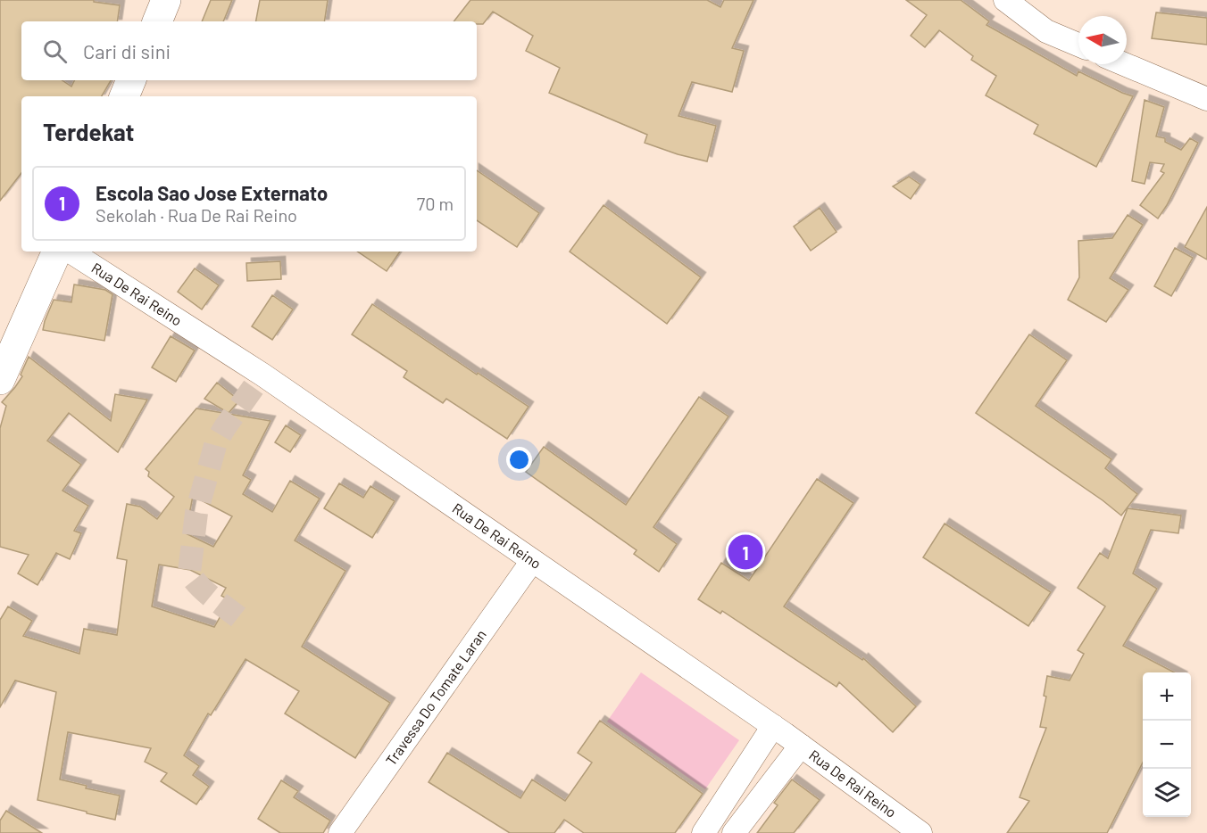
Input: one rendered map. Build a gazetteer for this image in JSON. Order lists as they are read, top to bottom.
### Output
{
  "streets": {
    "street": ["Rua De Rai Reino", "Travessa Do Tomate Laran"]
  },
  "crossings": [
    ["Rua De Rai Reino", "Travessa Do Tomate Laran"]
  ],
  "north": "left",
  "page": {
    "search": "Cari di sini",
    "heading": "Terdekat",
    "list": [
      {
        "mark": "1",
        "name": "Escola Sao Jose Externato",
        "note": "Sekolah · Rua De Rai Reino",
        "value": "70 m"
      }
    ],
    "pins": "1",
    "map_buttons": ["+", "−"]
  }
}
